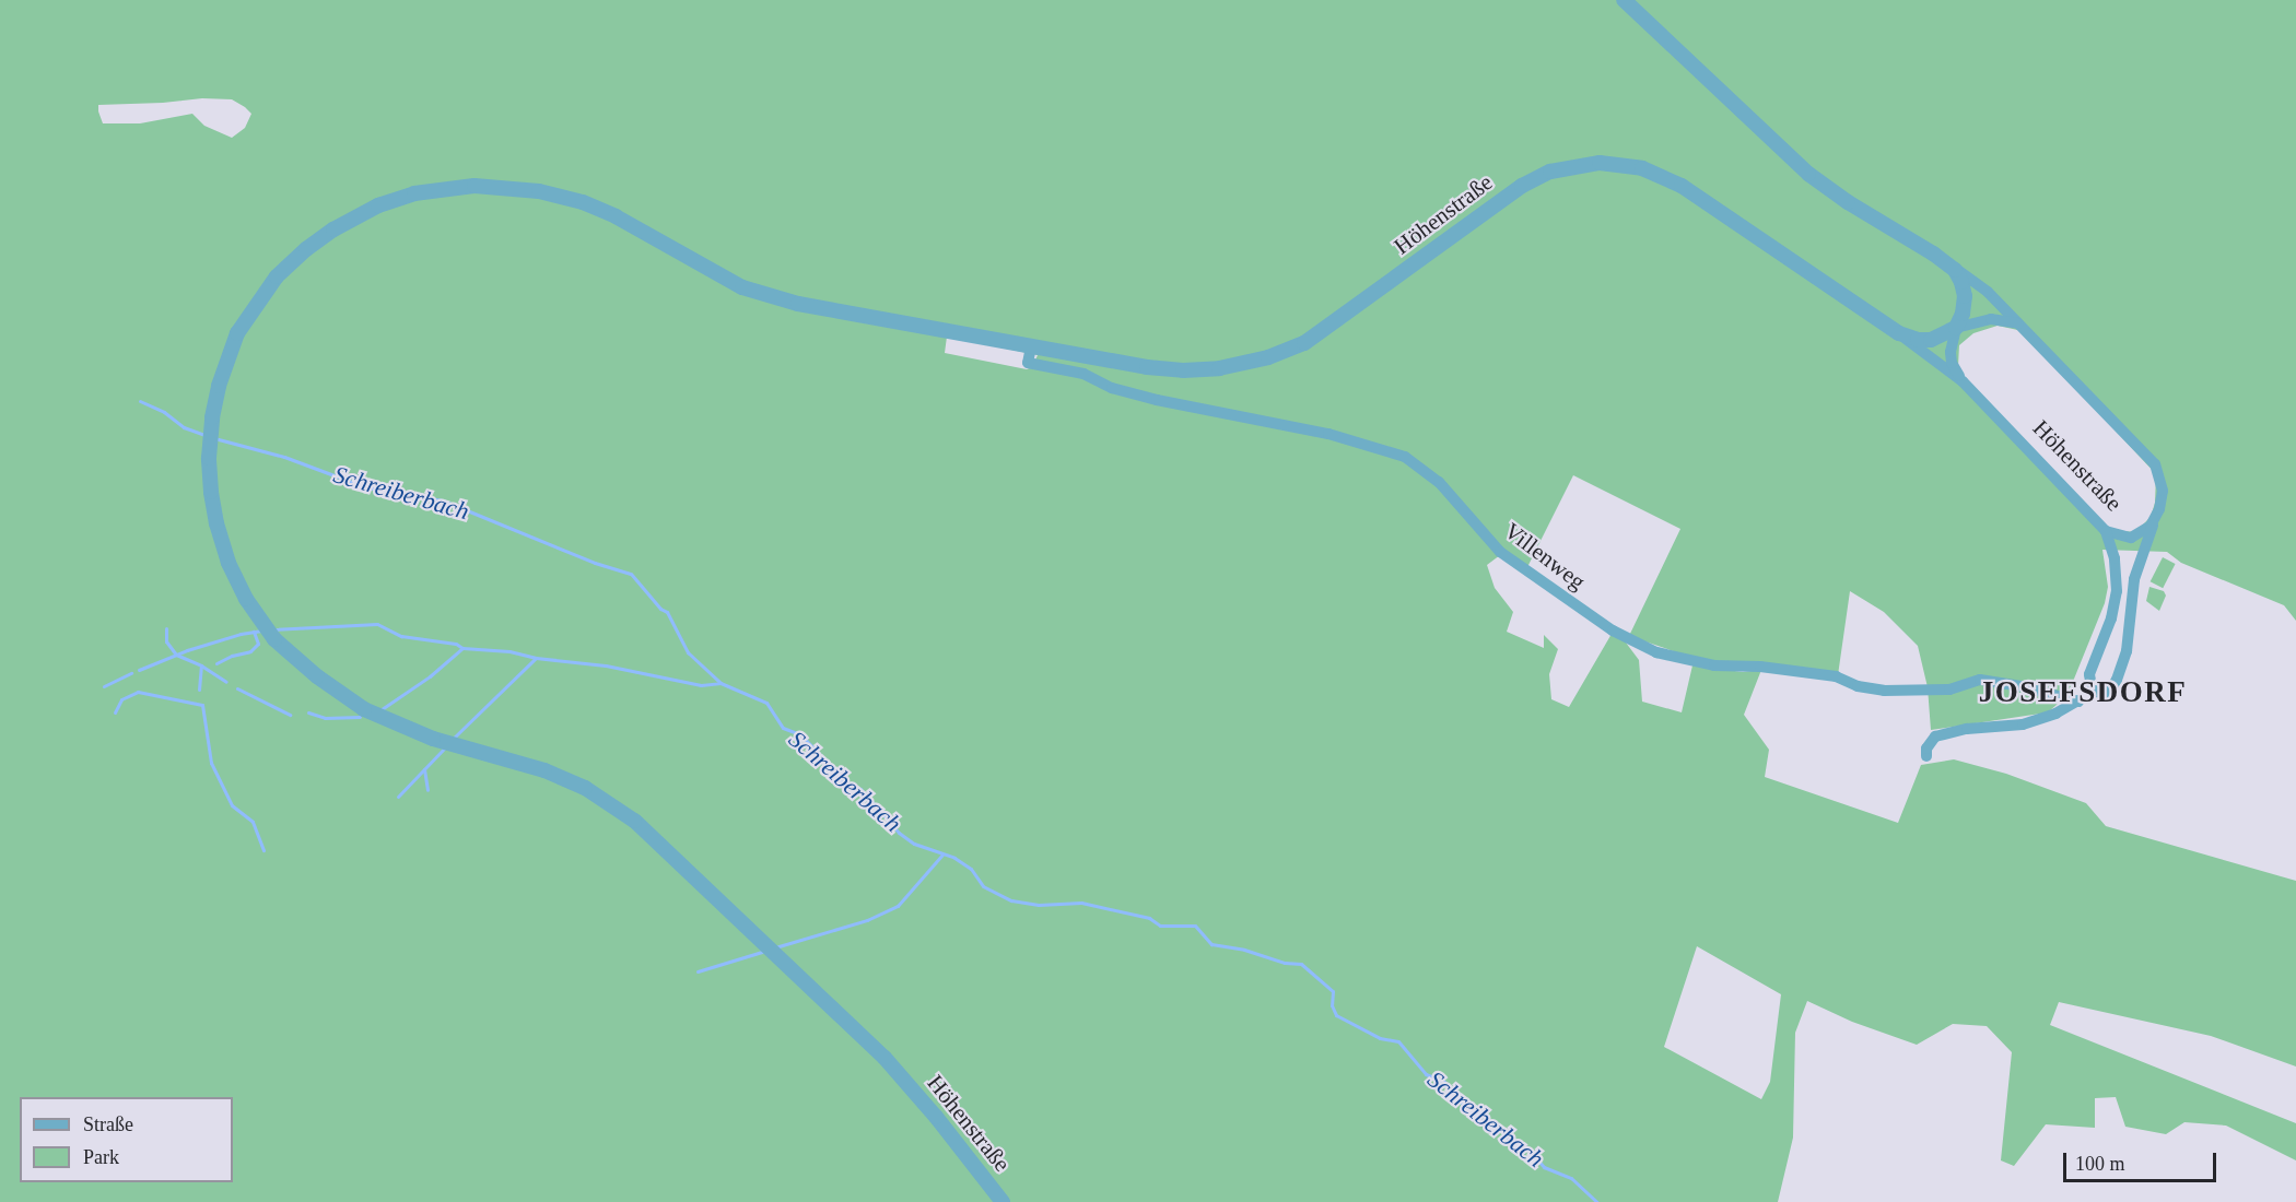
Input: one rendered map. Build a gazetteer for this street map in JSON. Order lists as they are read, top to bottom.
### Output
{
  "streets": {
    "street": ["Höhenstraße", "Villenweg"]
  },
  "crossings": [
    ["Höhenstraße", "Villenweg"]
  ],
  "districts": ["JOSEFSDORF"],
  "water": ["Schreiberbach"],
  "legend": ["Straße", "Park"],
  "scale_bar": "100 m"
}
